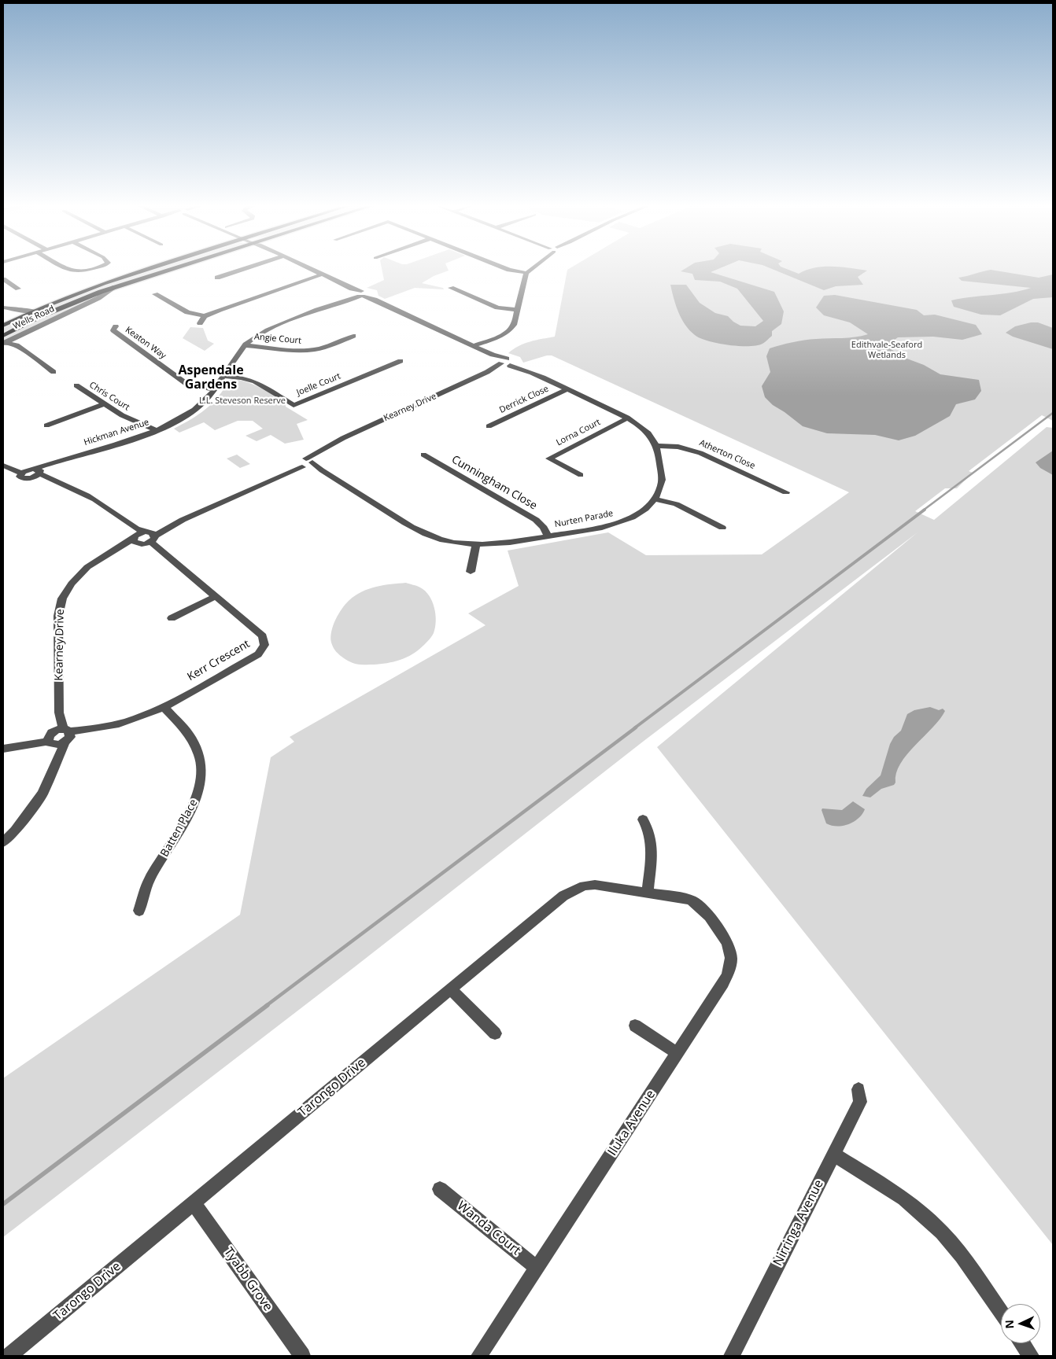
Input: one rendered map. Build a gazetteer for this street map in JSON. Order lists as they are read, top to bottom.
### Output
{
  "streets": {
    "main road": ["Wells Road"],
    "street": [
      "Angie Court",
      "Keaton Way",
      "Joelle Court",
      "Chris Court",
      "Derrick Close",
      "Kearney Drive",
      "Hickman Avenue",
      "Lorna Court",
      "Atherton Close",
      "Cunningham Close",
      "Nurten Parade",
      "Kerr Crescent",
      "Batten Place",
      "Tarongo Drive",
      "Iluka Avenue",
      "Nirringa Avenue",
      "Wanda Court",
      "Tyabb Grove"
    ]
  },
  "crossings": [
    ["Angie Court", "Hickman Avenue"],
    ["Keaton Way", "Hickman Avenue"],
    ["Joelle Court", "Hickman Avenue"],
    ["Chris Court", "Hickman Avenue"],
    ["Kearney Drive", "Nurten Parade"],
    ["Kearney Drive", "Kerr Crescent"],
    ["Cunningham Close", "Nurten Parade"],
    ["Kerr Crescent", "Batten Place"],
    ["Tarongo Drive", "Iluka Avenue"],
    ["Tarongo Drive", "Tyabb Grove"],
    ["Iluka Avenue", "Wanda Court"]
  ],
  "districts": ["Aspendale Gardens"],
  "parks": ["Edithvale-Seaford Wetlands", "L.L. Steveson Reserve"],
  "north": "left"
}
